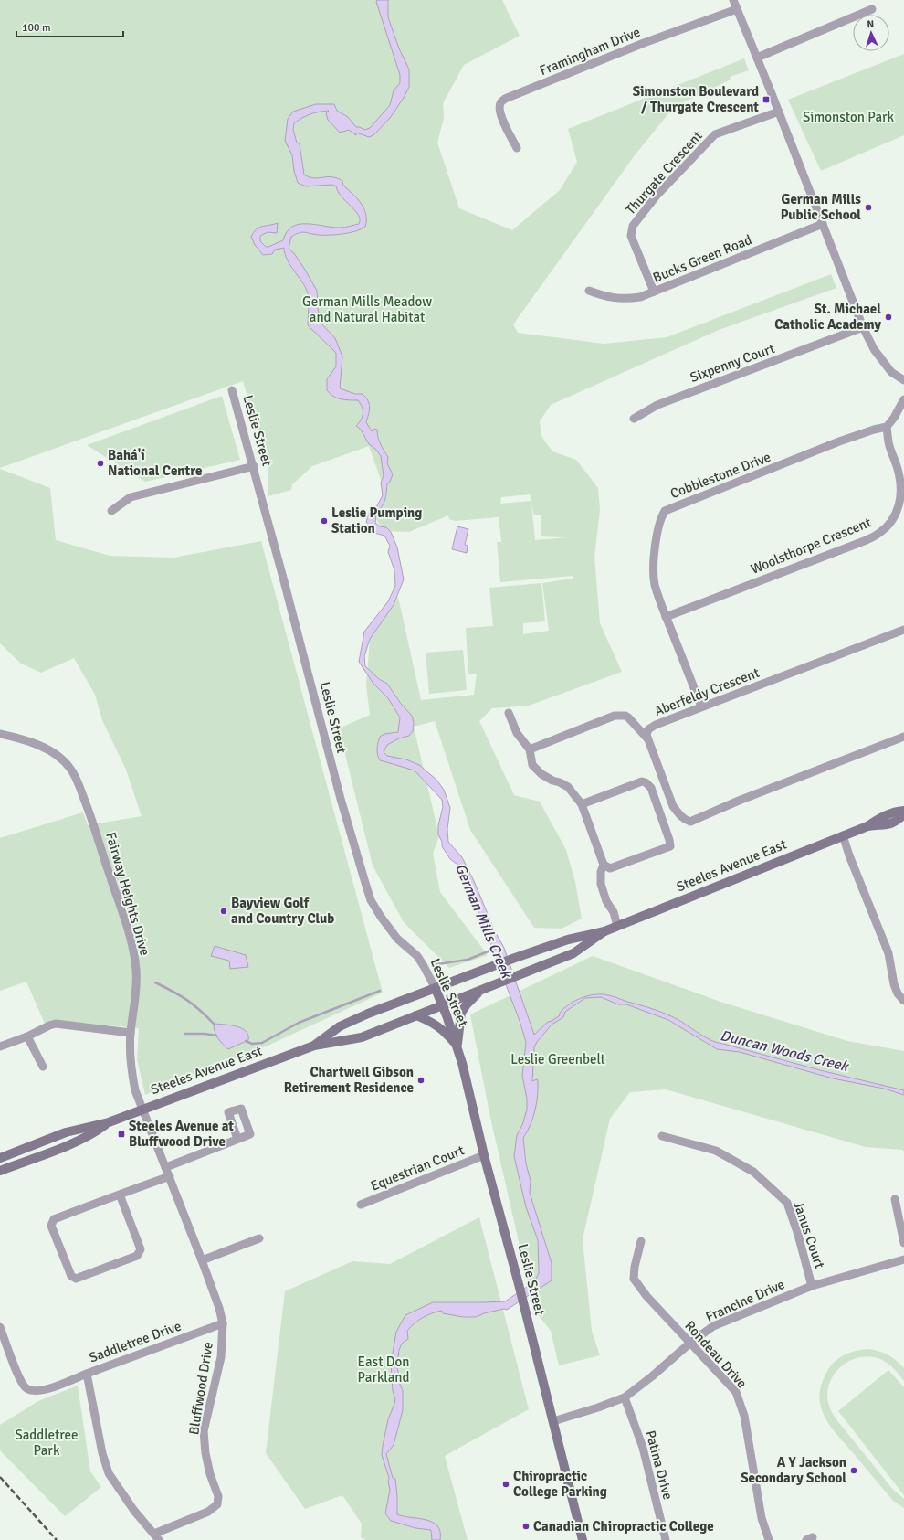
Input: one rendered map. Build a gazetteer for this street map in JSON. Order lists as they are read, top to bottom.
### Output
{
  "streets": {
    "main road": ["Leslie Street", "Steeles Avenue East"],
    "street": [
      "Framingham Drive",
      "Thurgate Crescent",
      "Bucks Green Road",
      "Sixpenny Court",
      "Cobblestone Drive",
      "Woolsthorpe Crescent",
      "Aberfeldy Crescent",
      "Fairway Heights Drive",
      "Equestrian Court",
      "Janus Court",
      "Francine Drive",
      "Saddletree Drive",
      "Rondeau Drive",
      "Bluffwood Drive",
      "Patina Drive"
    ]
  },
  "crossings": [
    ["Thurgate Crescent", "Bucks Green Road"],
    ["Leslie Street", "Steeles Avenue East"],
    ["Leslie Street", "Equestrian Court"],
    ["Leslie Street", "Francine Drive"],
    ["Cobblestone Drive", "Woolsthorpe Crescent"],
    ["Cobblestone Drive", "Aberfeldy Crescent"],
    ["Steeles Avenue East", "Fairway Heights Drive"],
    ["Steeles Avenue East", "Bluffwood Drive"],
    ["Fairway Heights Drive", "Bluffwood Drive"],
    ["Janus Court", "Francine Drive"],
    ["Francine Drive", "Rondeau Drive"],
    ["Francine Drive", "Patina Drive"],
    ["Saddletree Drive", "Bluffwood Drive"]
  ],
  "water": ["German Mills Creek", "Duncan Woods Creek"],
  "parks": [
    "Simonston Park",
    "German Mills Meadow and Natural Habitat",
    "Leslie Greenbelt",
    "East Don Parkland",
    "Saddletree Park"
  ],
  "places": {
    "transit": ["Simonston Boulevard / Thurgate Crescent", "Steeles Avenue at Bluffwood Drive"],
    "other": [
      "German Mills Public School",
      "St. Michael Catholic Academy",
      "Bahá'í National Centre",
      "Leslie Pumping Station",
      "Bayview Golf and Country Club",
      "Chartwell Gibson Retirement Residence",
      "A Y Jackson Secondary School",
      "Chiropractic College Parking",
      "Canadian Chiropractic College"
    ]
  },
  "scale_bar": "100 m",
  "north": "top"
}
